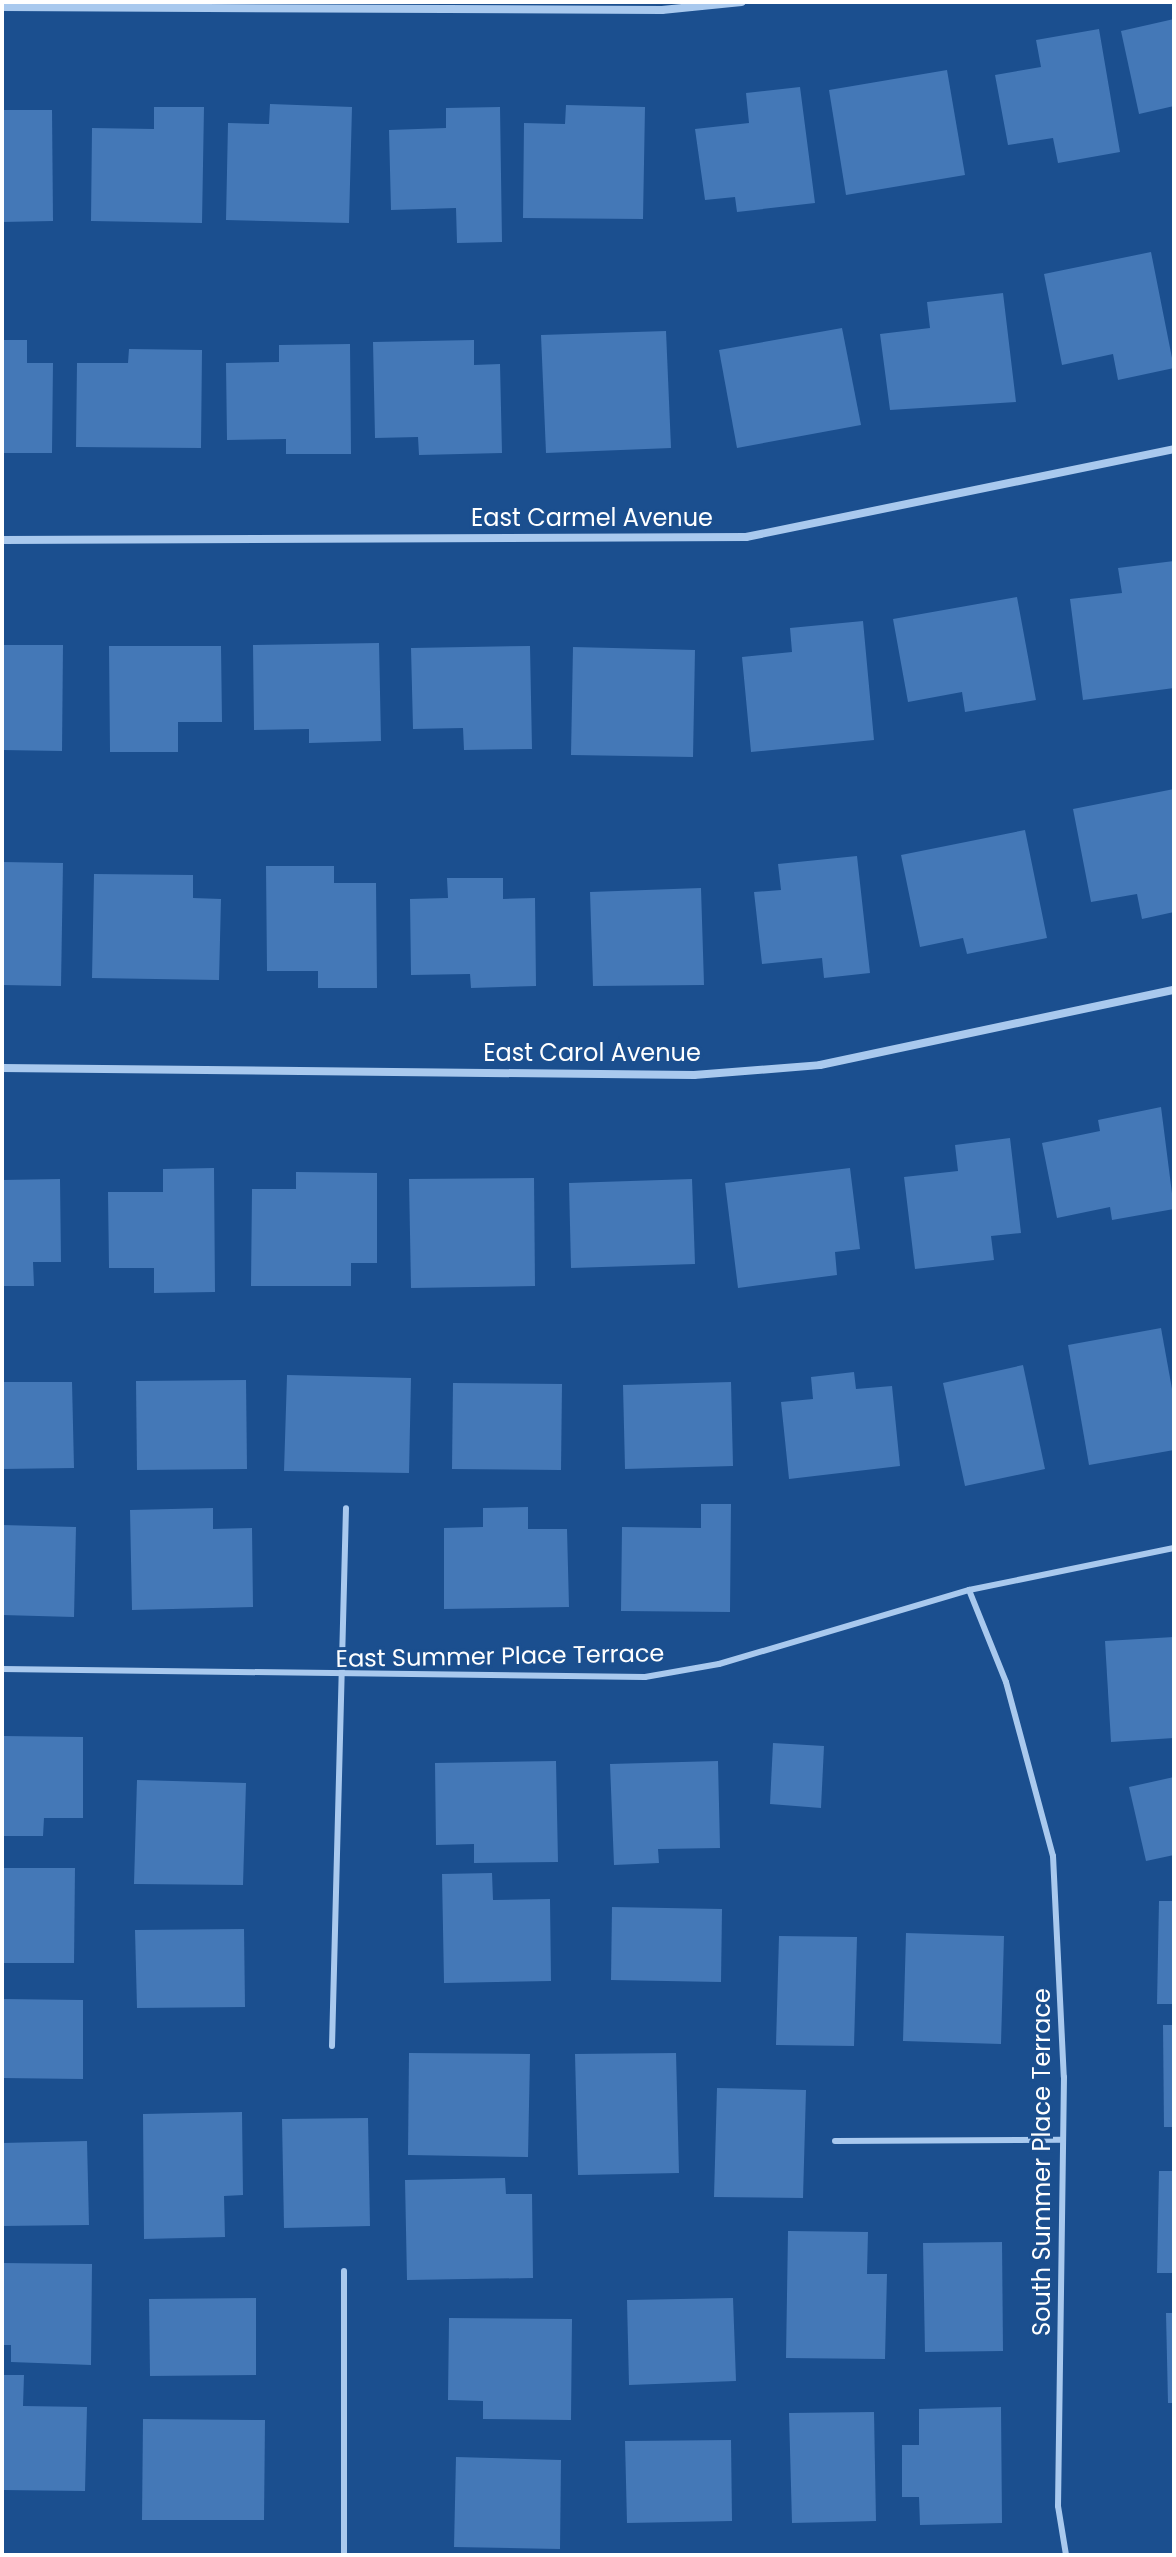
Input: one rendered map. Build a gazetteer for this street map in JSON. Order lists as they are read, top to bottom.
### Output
{
  "streets": {
    "street": ["East Carmel Avenue", "East Carol Avenue"],
    "lane": ["East Summer Place Terrace", "South Summer Place Terrace"]
  },
  "crossings": [
    ["East Summer Place Terrace", "South Summer Place Terrace"]
  ]
}
